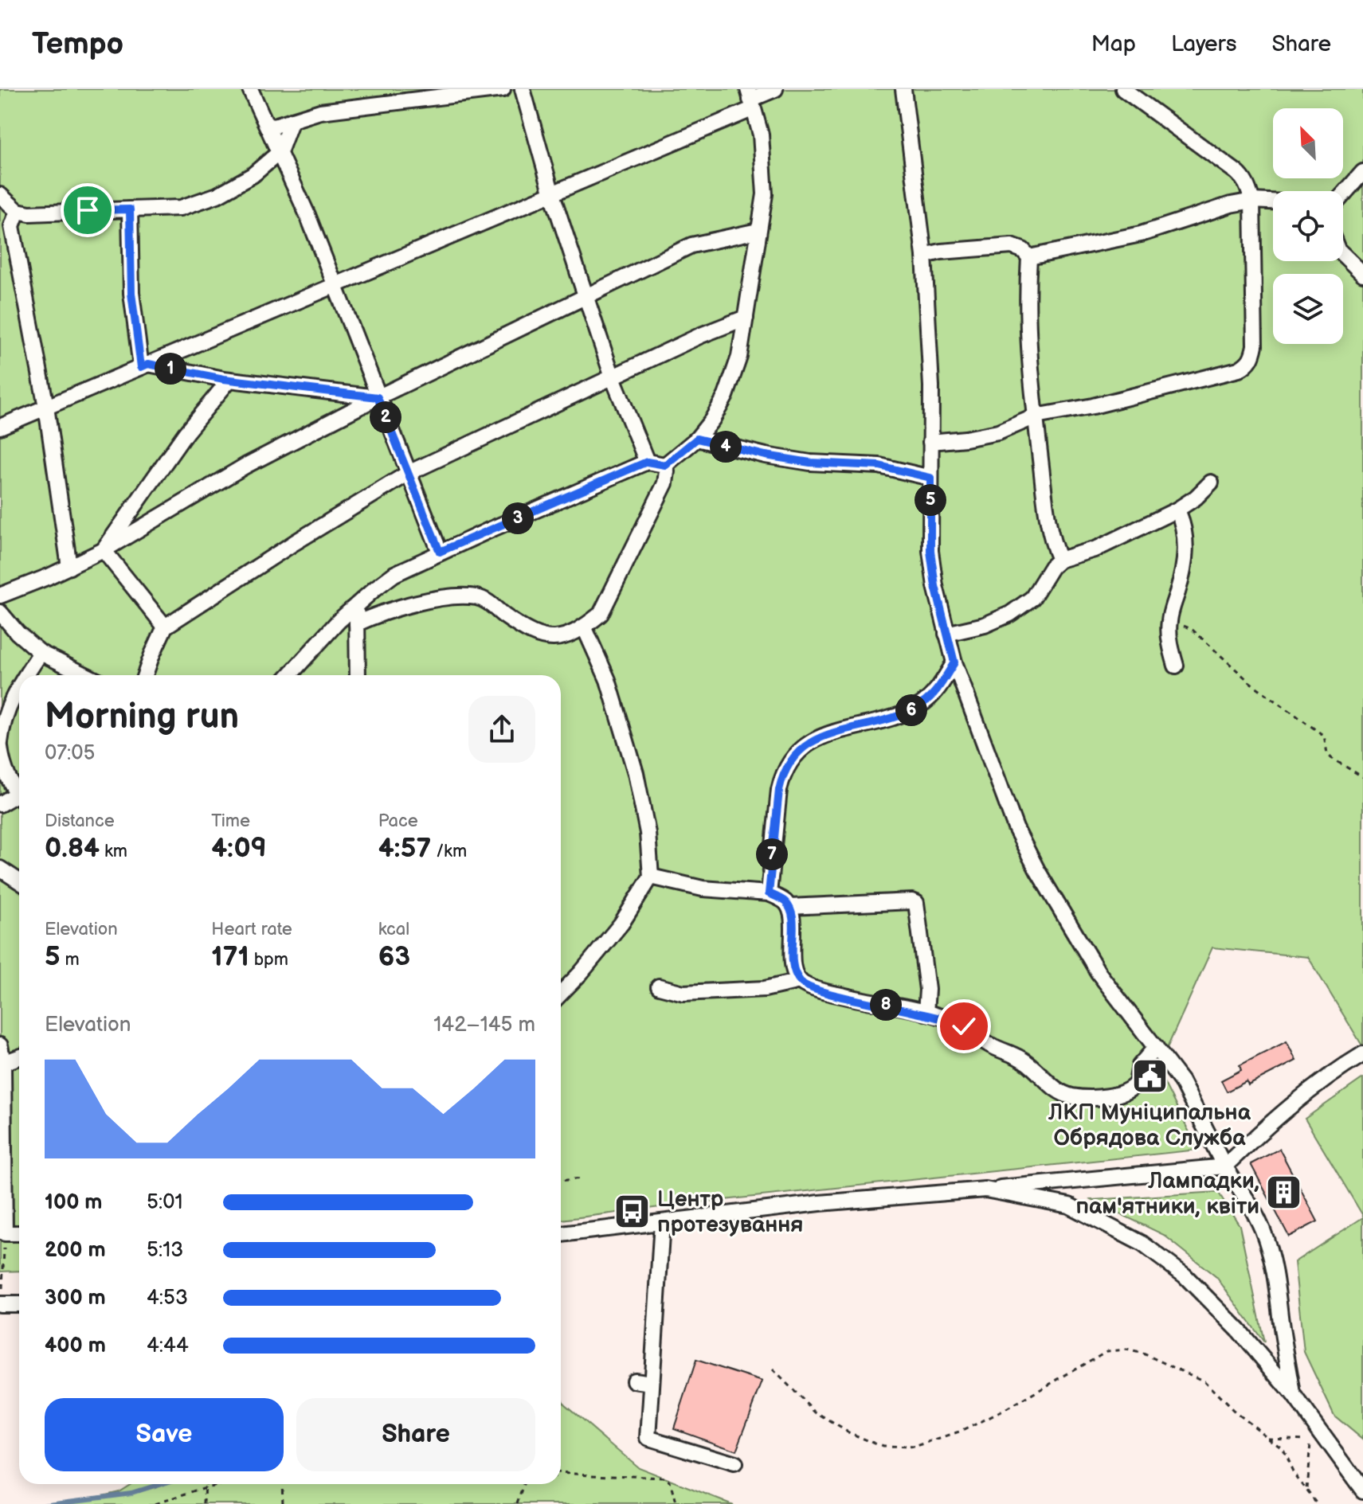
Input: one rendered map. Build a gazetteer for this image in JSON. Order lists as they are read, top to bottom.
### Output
{
  "places": {
    "public building": ["ЛКП Муніципальна Обрядова Служба"],
    "building": ["Лампадки, пам'ятники, квіти"],
    "bus stop": ["Центр протезування"]
  },
  "north": "top left",
  "page": {
    "header": "Tempo",
    "nav": ["Map", "Layers", "Share"],
    "pins": [
      "1",
      "2",
      "4",
      "5",
      "3",
      "6",
      "7",
      "8"
    ],
    "heading": ["Morning run", "07:05"],
    "stats": [
      ["Distance", "0.84 km"],
      ["Time", "4:09"],
      ["Pace", "4:57 /km"],
      ["Elevation", "5 m"],
      ["Heart rate", "171 bpm"],
      ["kcal", "63"]
    ],
    "chart": ["Elevation", "142–145 m"],
    "list": [
      {
        "name": "100 m",
        "note": "5:01"
      },
      {
        "name": "200 m",
        "note": "5:13"
      },
      {
        "name": "300 m",
        "note": "4:53"
      },
      {
        "name": "400 m",
        "note": "4:44"
      }
    ],
    "buttons": ["Save", "Share"]
  }
}
